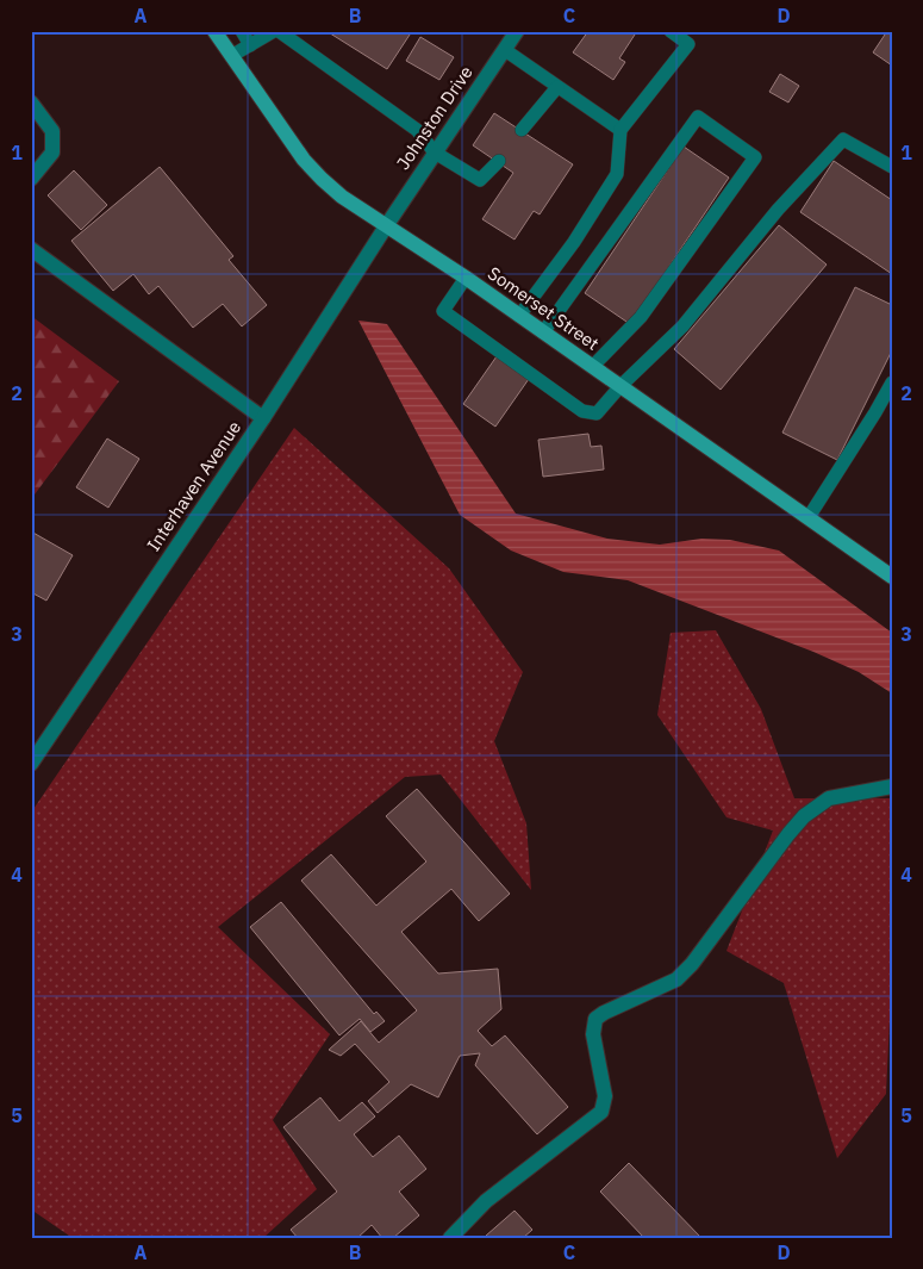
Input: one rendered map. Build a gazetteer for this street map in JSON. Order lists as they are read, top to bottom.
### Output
{
  "streets": {
    "main road": ["Somerset Street"],
    "street": ["Johnston Drive", "Interhaven Avenue"]
  },
  "crossings": [
    ["Johnston Drive", "Somerset Street"],
    ["Johnston Drive", "Interhaven Avenue"],
    ["Somerset Street", "Interhaven Avenue"]
  ],
  "grid": {
    "columns": [
      "A",
      "B",
      "C",
      "D"
    ],
    "rows": [
      "1",
      "2",
      "3",
      "4",
      "5"
    ]
  }
}
